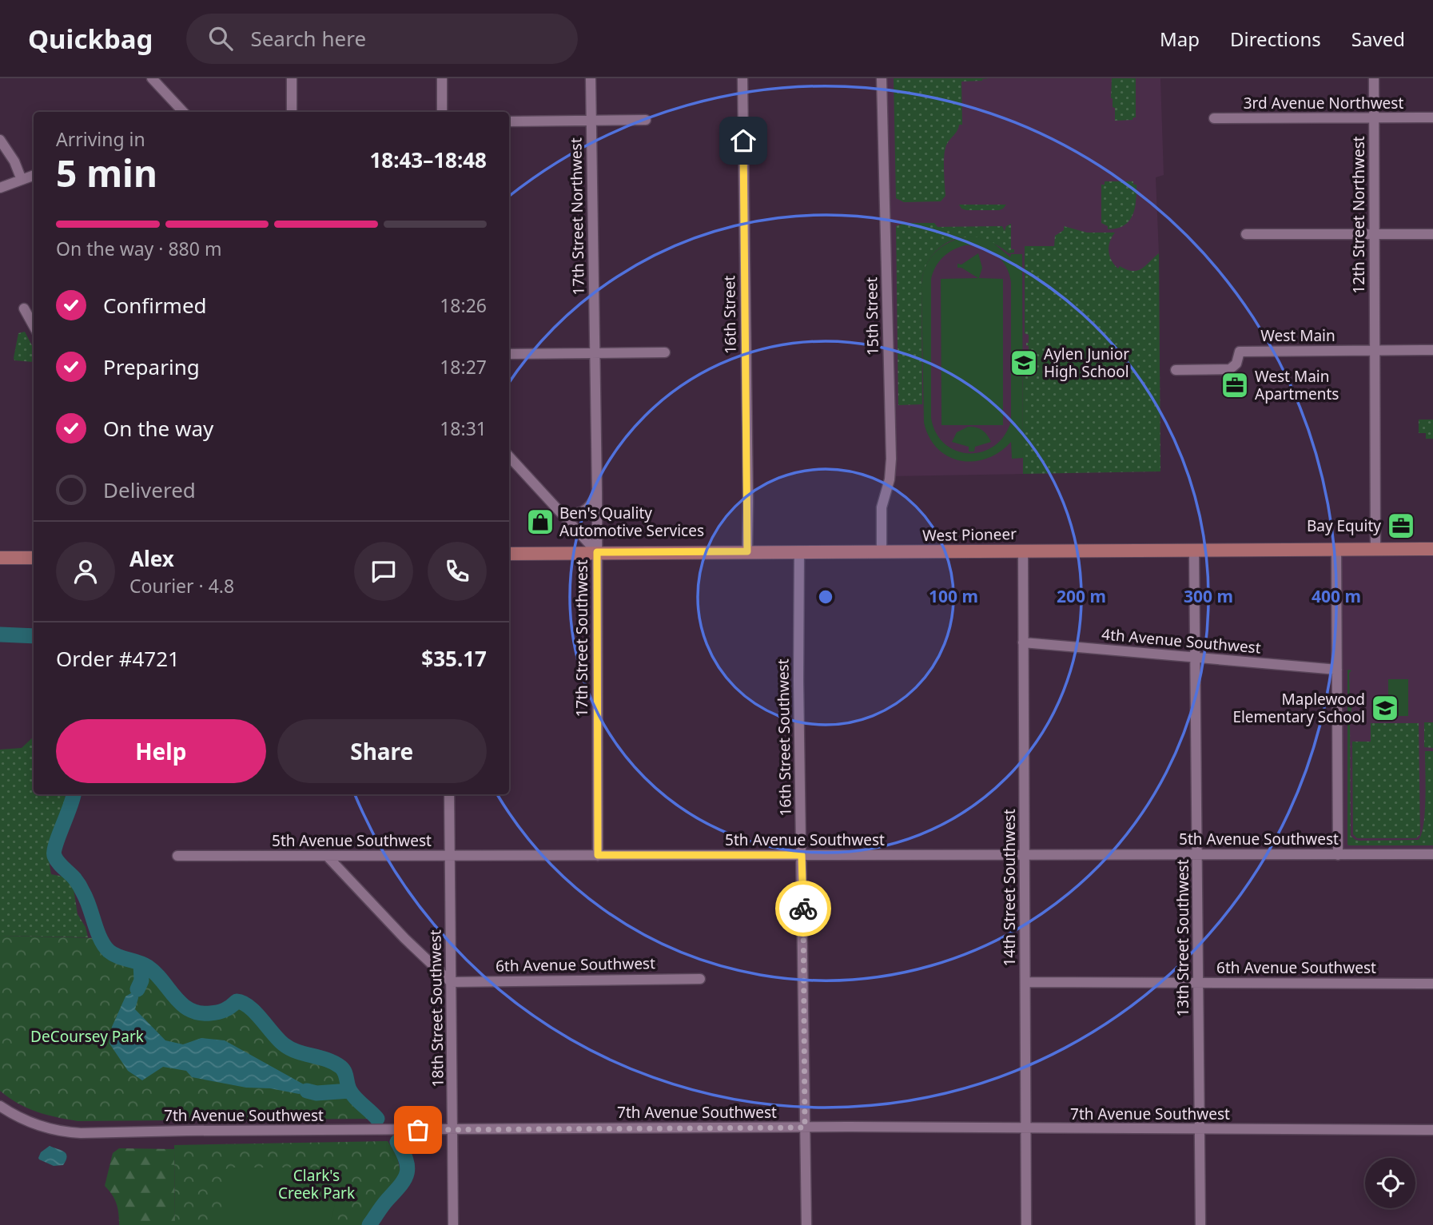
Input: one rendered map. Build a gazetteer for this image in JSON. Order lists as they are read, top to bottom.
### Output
{
  "streets": {
    "main road": ["West Pioneer"],
    "street": [
      "3rd Avenue Northwest",
      "12th Street Northwest",
      "17th Street Northwest",
      "16th Street",
      "15th Street",
      "West Main",
      "17th Street Southwest",
      "4th Avenue Southwest",
      "16th Street Southwest",
      "5th Avenue Southwest",
      "14th Street Southwest",
      "13th Street Southwest",
      "6th Avenue Southwest",
      "18th Street Southwest",
      "7th Avenue Southwest"
    ]
  },
  "crossings": [
    ["3rd Avenue Northwest", "12th Street Northwest"],
    ["12th Street Northwest", "West Main"],
    ["12th Street Northwest", "West Pioneer"],
    ["17th Street Northwest", "17th Street Southwest"],
    ["16th Street", "West Pioneer"],
    ["15th Street", "West Pioneer"],
    ["West Pioneer", "17th Street Southwest"],
    ["West Pioneer", "16th Street Southwest"],
    ["West Pioneer", "14th Street Southwest"],
    ["West Pioneer", "13th Street Southwest"],
    ["17th Street Southwest", "5th Avenue Southwest"],
    ["4th Avenue Southwest", "14th Street Southwest"],
    ["4th Avenue Southwest", "13th Street Southwest"],
    ["16th Street Southwest", "5th Avenue Southwest"],
    ["16th Street Southwest", "7th Avenue Southwest"],
    ["5th Avenue Southwest", "14th Street Southwest"],
    ["5th Avenue Southwest", "13th Street Southwest"],
    ["5th Avenue Southwest", "18th Street Southwest"],
    ["14th Street Southwest", "6th Avenue Southwest"],
    ["14th Street Southwest", "7th Avenue Southwest"],
    ["13th Street Southwest", "6th Avenue Southwest"],
    ["13th Street Southwest", "7th Avenue Southwest"],
    ["6th Avenue Southwest", "18th Street Southwest"],
    ["18th Street Southwest", "7th Avenue Southwest"]
  ],
  "parks": ["DeCoursey Park", "Clark's Creek Park"],
  "places": {
    "school or university": ["Aylen Junior High School", "Maplewood Elementary School"],
    "office": ["West Main Apartments", "Bay Equity"],
    "shop": ["Ben's Quality Automotive Services"]
  },
  "page": {
    "header": "Quickbag",
    "search": "Search here",
    "nav": ["Map", "Directions", "Saved"],
    "heading": ["5 min", "Arriving in", "18:43–18:48"],
    "panel": [
      "Alex",
      "Courier · 4.8",
      "Order #4721",
      "$35.17"
    ],
    "bar": "On the way · 880 m",
    "list": [
      ["Confirmed", "18:26"],
      ["Preparing", "18:27"],
      ["On the way", "18:31"],
      "Delivered"
    ],
    "buttons": ["Help", "Share"]
  },
  "rings": [
    "100 m",
    "200 m",
    "300 m",
    "400 m"
  ]
}
